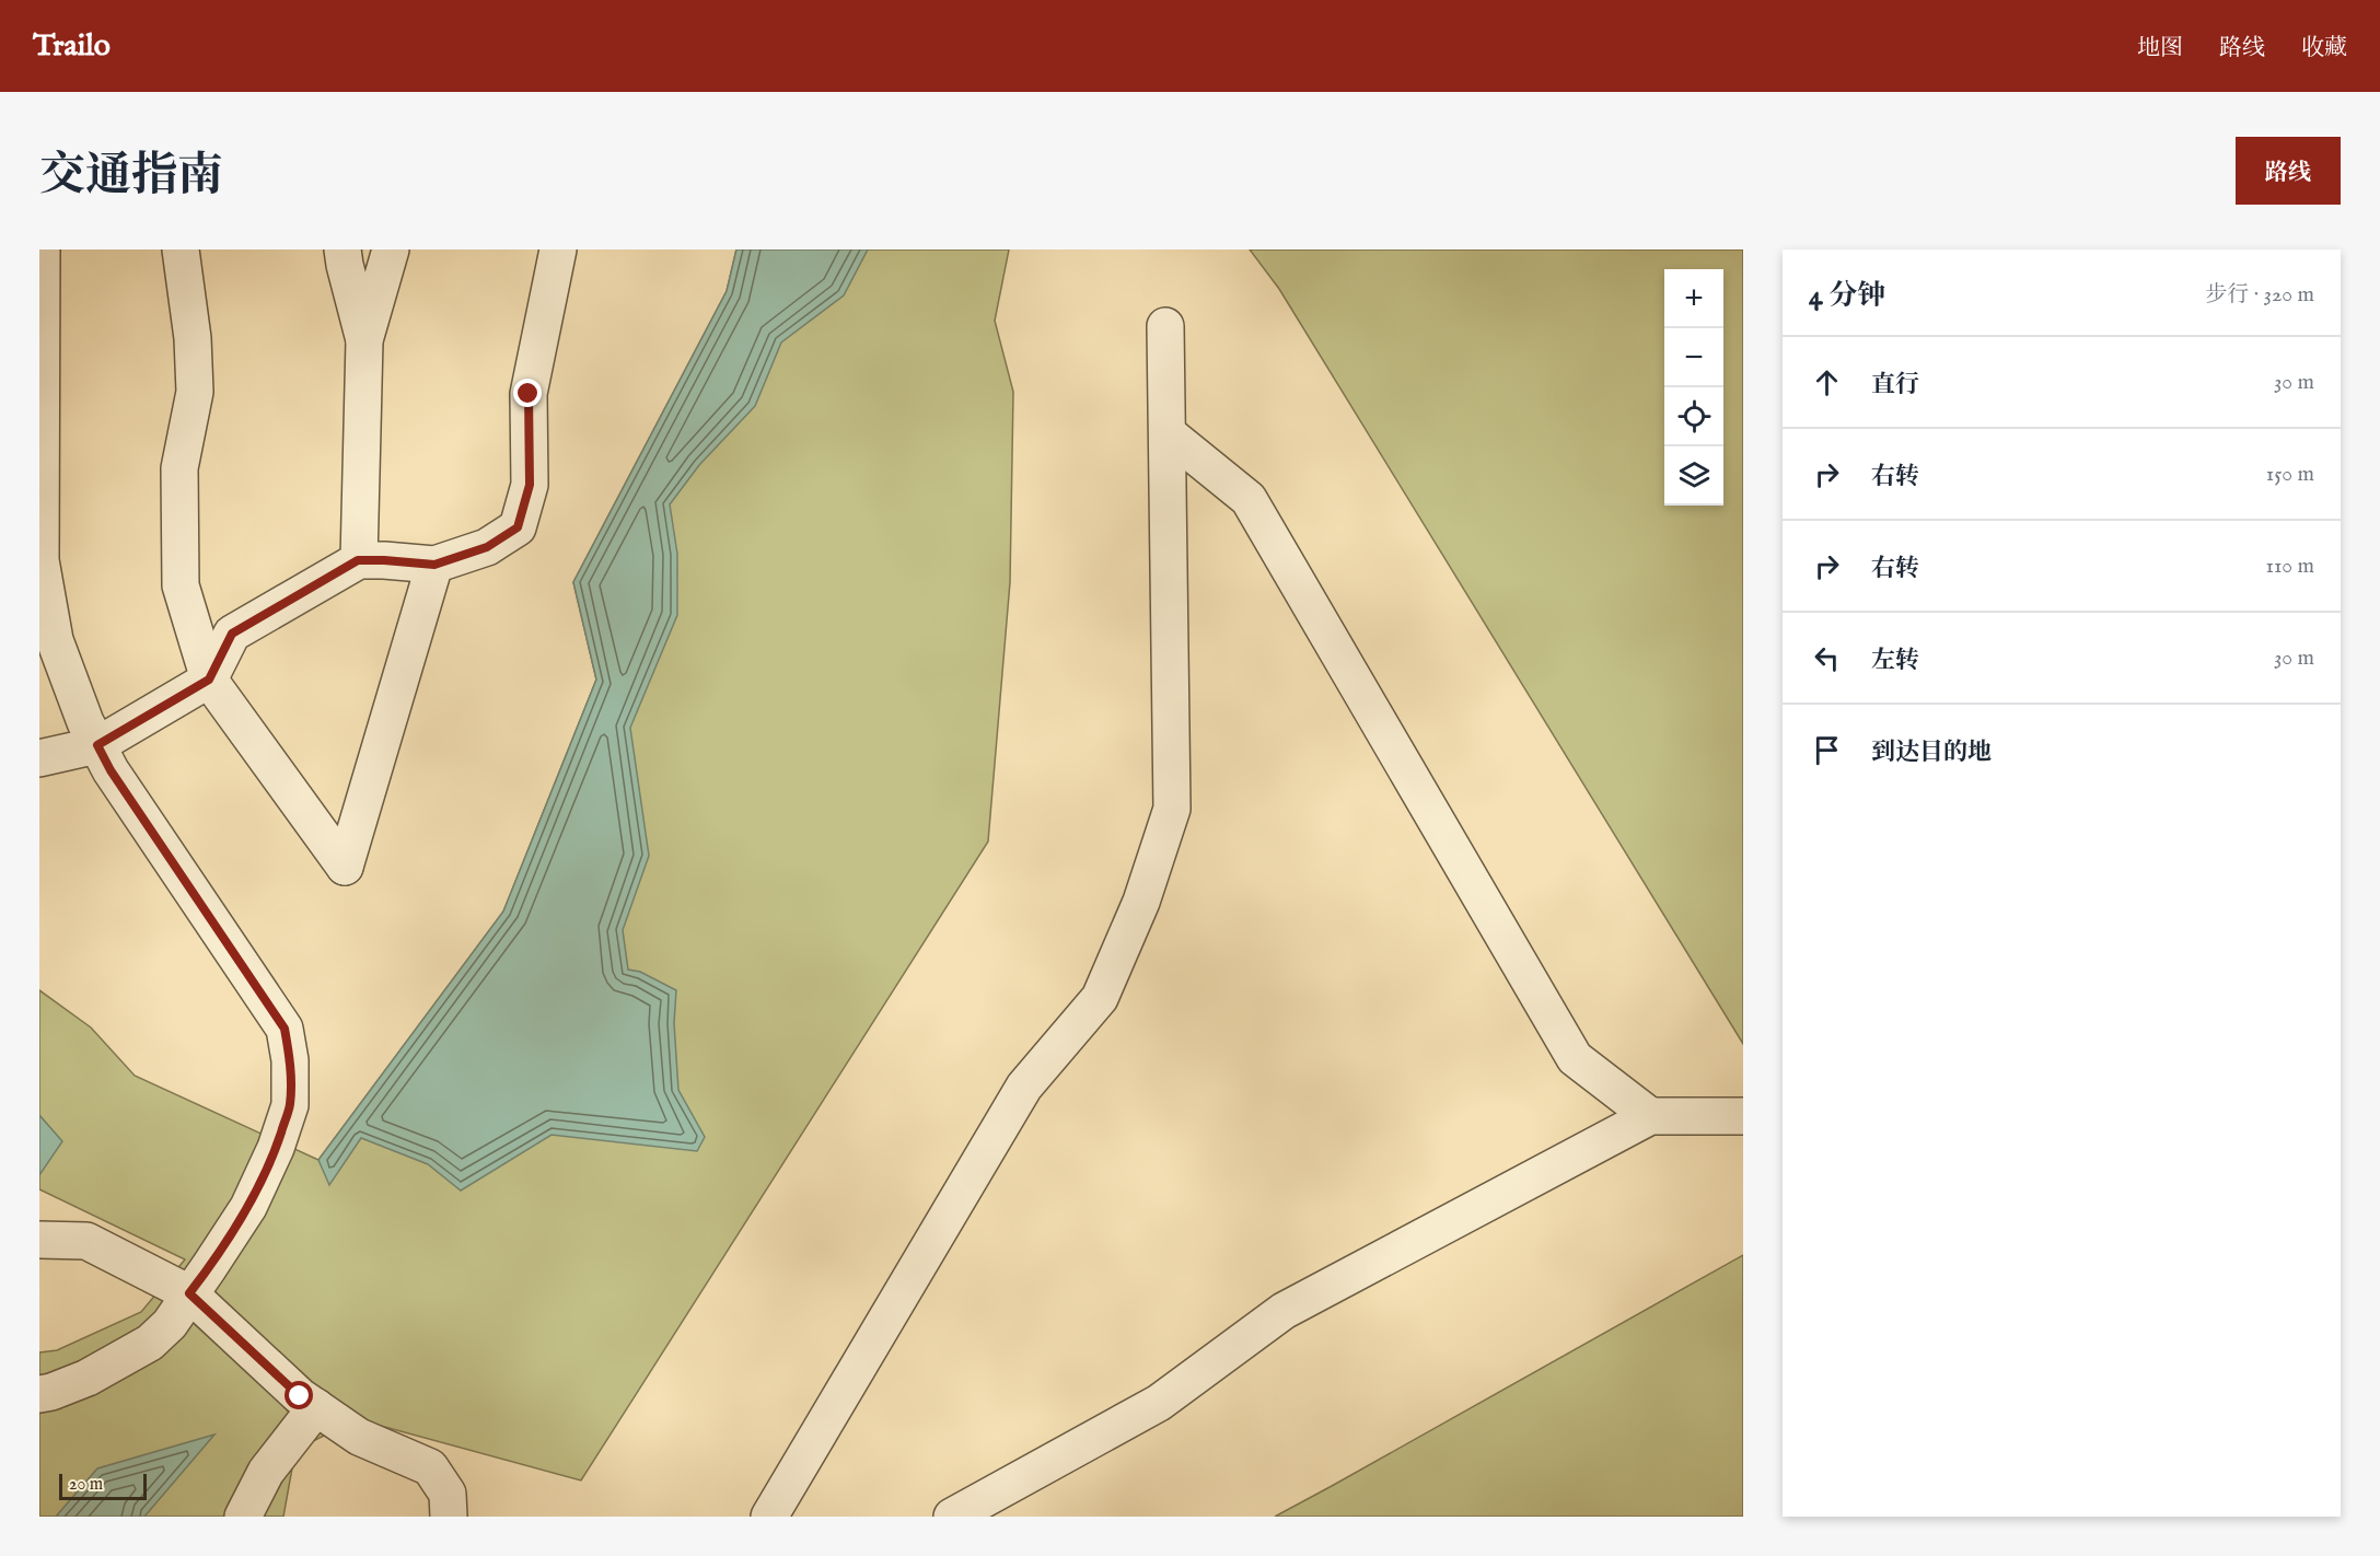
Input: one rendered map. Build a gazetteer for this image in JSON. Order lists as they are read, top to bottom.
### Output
{
  "scale_bar": "20 m",
  "page": {
    "header": "Trailo",
    "nav": ["地图", "路线", "收藏"],
    "title": "交通指南",
    "buttons": "路线",
    "heading": ["4 分钟", "步行 · 320 m"],
    "map_buttons": ["+", "−"],
    "list": [
      ["直行", "30 m"],
      ["右转", "150 m"],
      ["右转", "110 m"],
      ["左转", "30 m"],
      "到达目的地"
    ],
    "scale": "20 m"
  }
}
